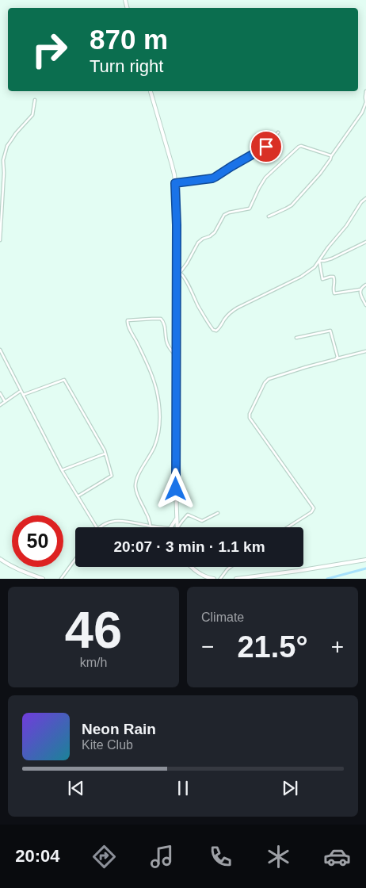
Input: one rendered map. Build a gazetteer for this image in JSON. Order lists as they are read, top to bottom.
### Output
{
  "page": {
    "turn": ["870 m", "Turn right"],
    "limit": "50",
    "trip": "20:07 · 3 min · 1.1 km",
    "tile": [
      ["46", "km/h"],
      "Climate"
    ],
    "heat": ["−", "21.5°", "+"],
    "song": ["Neon Rain", "Kite Club"],
    "tabs": "20:04"
  }
}
